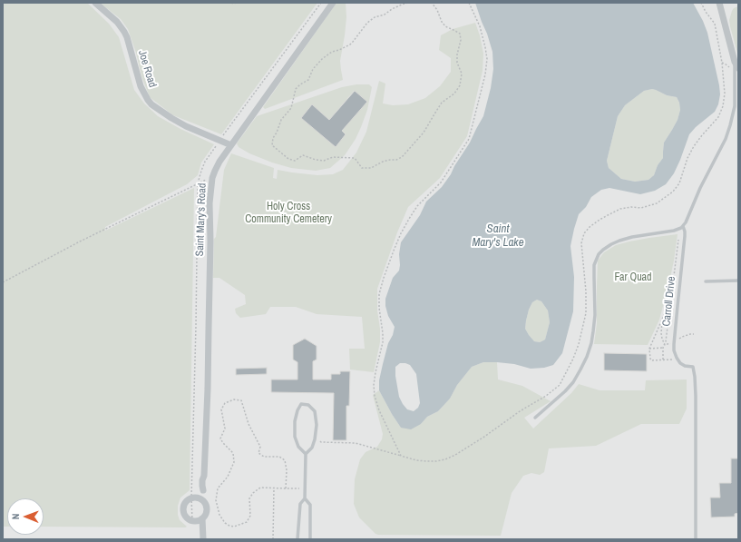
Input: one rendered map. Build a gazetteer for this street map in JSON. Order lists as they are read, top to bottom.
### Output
{
  "streets": {
    "street": ["Joe Road", "Saint Mary's Road"],
    "lane": ["Carroll Drive"]
  },
  "crossings": [
    ["Joe Road", "Saint Mary's Road"]
  ],
  "water": ["Saint Mary's Lake"],
  "parks": ["Holy Cross Community Cemetery", "Far Quad"],
  "north": "left"
}
